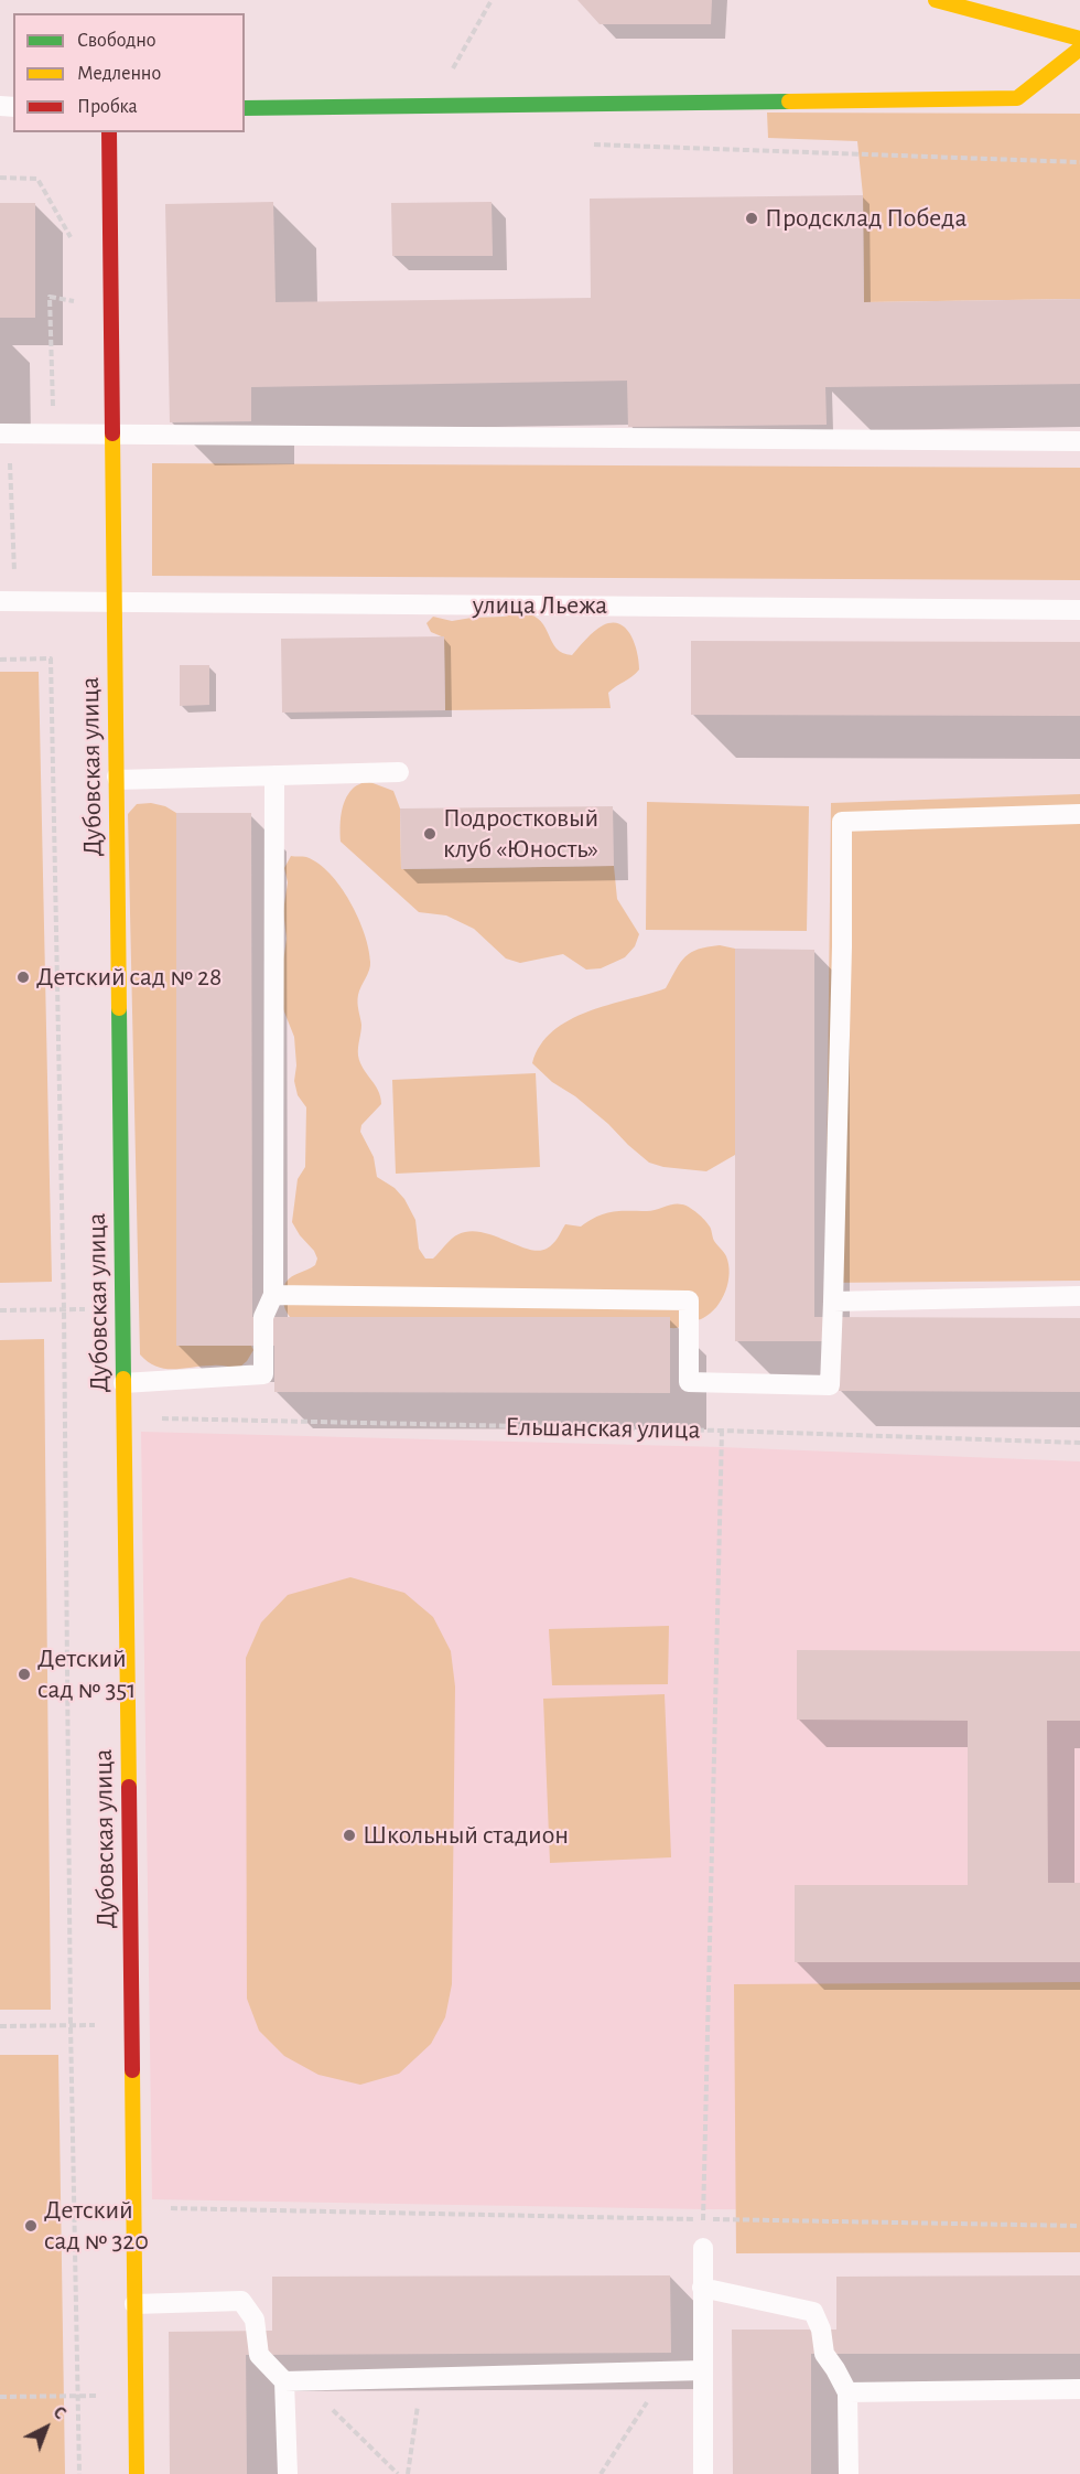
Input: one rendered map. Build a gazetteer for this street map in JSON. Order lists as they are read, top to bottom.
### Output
{
  "streets": {
    "street": ["Дубовская улица"],
    "lane": ["улица Льежа"],
    "path": ["Ельшанская улица"]
  },
  "crossings": [
    ["улица Льежа", "Дубовская улица"],
    ["Дубовская улица", "Ельшанская улица"]
  ],
  "places": [
    "Продсклад Победа",
    "Подростковый клуб «Юность»",
    "Детский сад № 28",
    "Детский сад № 351",
    "Школьный стадион",
    "Детский сад № 320"
  ],
  "legend": ["Свободно", "Медленно", "Пробка"],
  "north": "top right"
}
